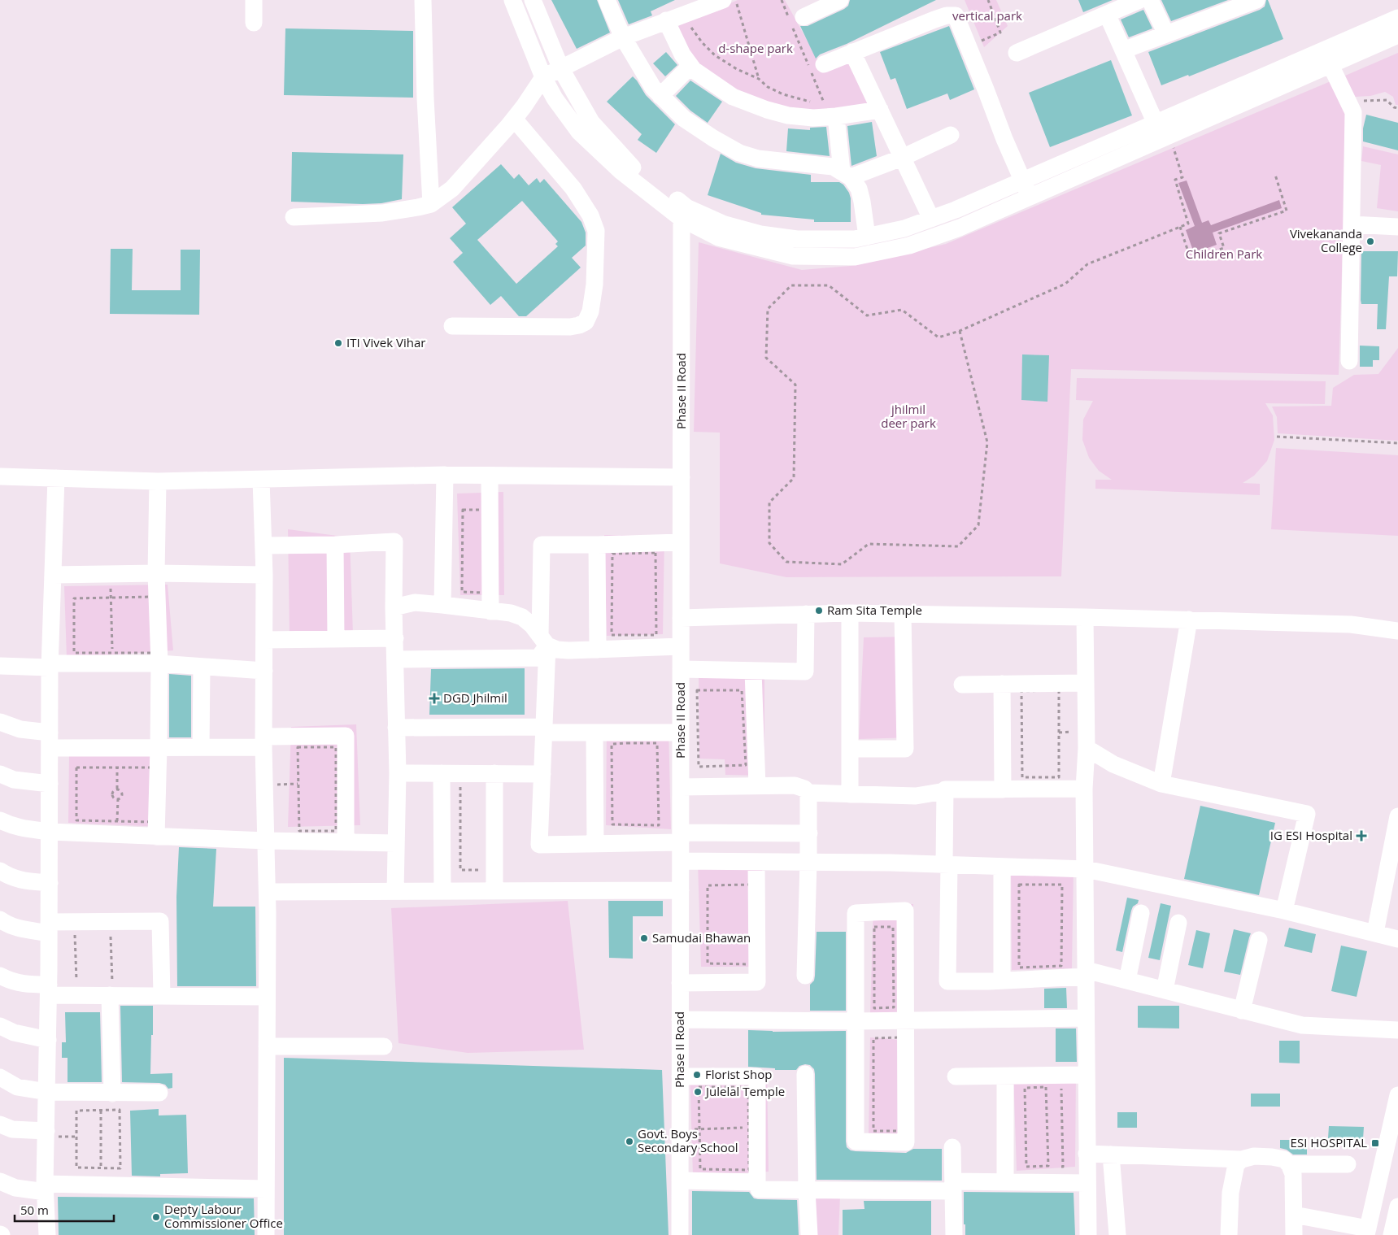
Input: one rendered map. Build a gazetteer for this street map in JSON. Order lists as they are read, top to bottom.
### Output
{
  "streets": {
    "street": ["Phase II Road"]
  },
  "parks": [
    "vertical park",
    "d-shape park",
    "Children Park",
    "jhilmil deer park"
  ],
  "places": {
    "other": [
      "Vivekananda College",
      "ITI Vivek Vihar",
      "Ram Sita Temple",
      "Samudai Bhawan",
      "Florist Shop",
      "Julelal Temple",
      "Govt. Boys Secondary School",
      "Depty Labour Commissioner Office"
    ],
    "health": ["DGD Jhilmil", "IG ESI Hospital"],
    "transit": ["ESI HOSPITAL"]
  },
  "scale_bar": "50 m"
}
